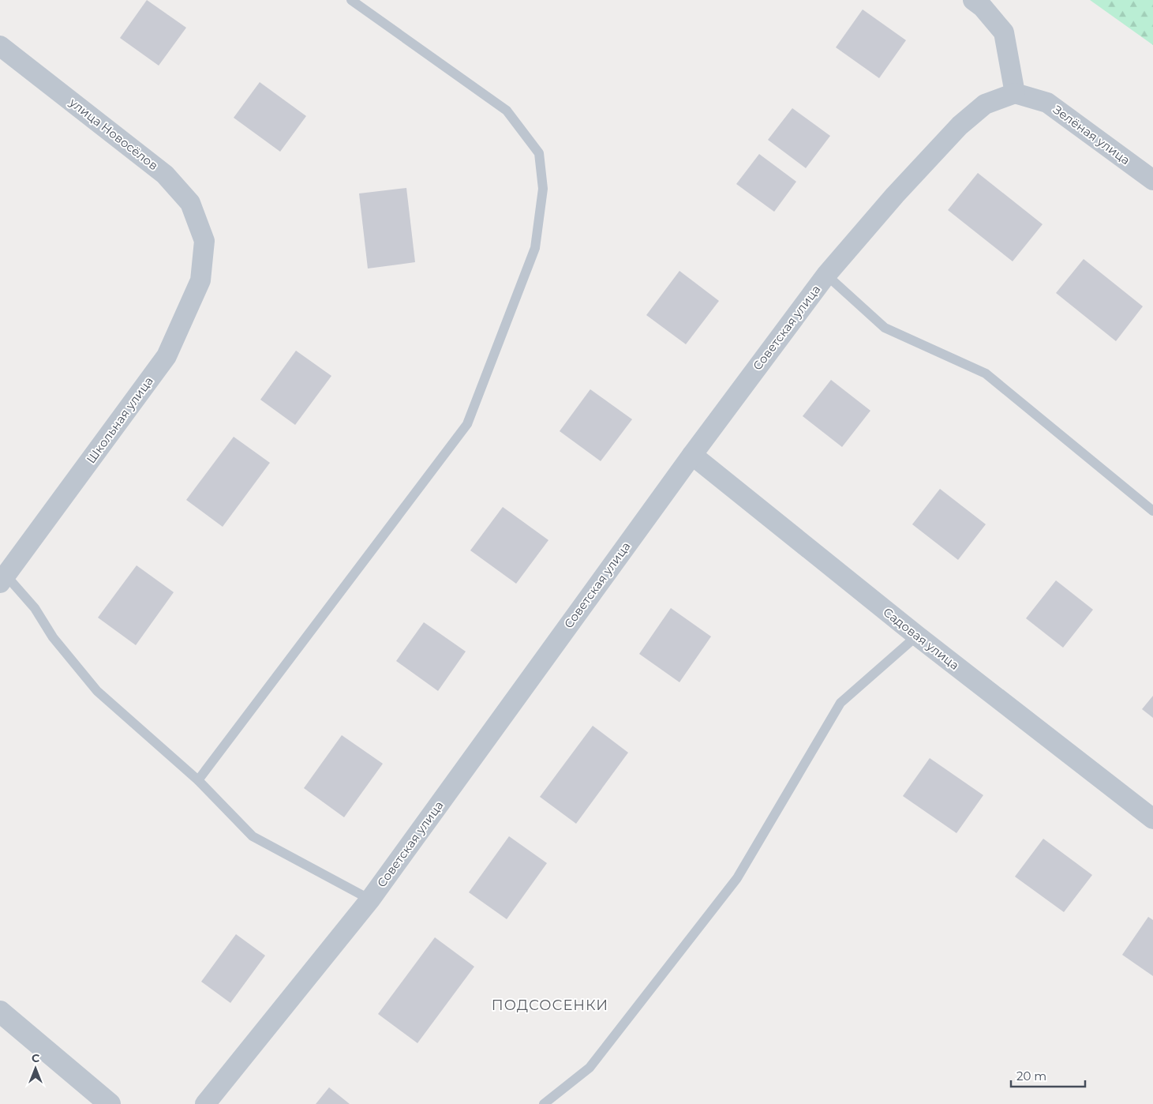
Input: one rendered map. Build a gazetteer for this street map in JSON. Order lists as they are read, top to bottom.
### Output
{
  "streets": {
    "street": [
      "улица Новосёлов",
      "Зелёная улица",
      "Советская улица",
      "Школьная улица",
      "Садовая улица"
    ]
  },
  "crossings": [
    ["улица Новосёлов", "Школьная улица"],
    ["Зелёная улица", "Советская улица"],
    ["Советская улица", "Садовая улица"]
  ],
  "districts": ["ПОДСОСЕНКИ"],
  "scale_bar": "20 m",
  "north": "top"
}
